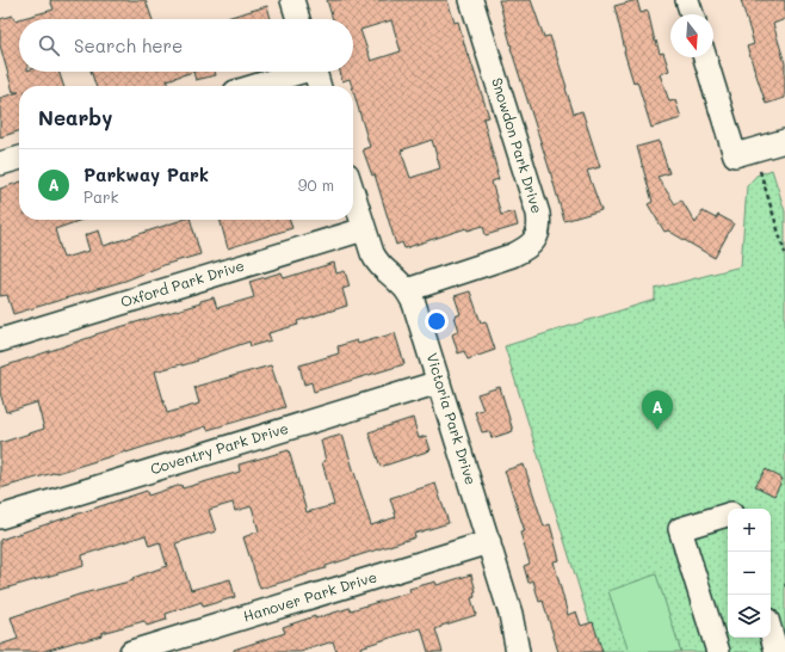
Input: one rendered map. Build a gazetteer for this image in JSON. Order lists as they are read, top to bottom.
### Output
{
  "streets": {
    "street": [
      "Snowdon Park Drive",
      "Oxford Park Drive",
      "Victoria Park Drive",
      "Coventry Park Drive",
      "Hanover Park Drive"
    ]
  },
  "crossings": [
    ["Snowdon Park Drive", "Victoria Park Drive"],
    ["Oxford Park Drive", "Victoria Park Drive"],
    ["Victoria Park Drive", "Coventry Park Drive"],
    ["Victoria Park Drive", "Hanover Park Drive"]
  ],
  "north": "bottom",
  "page": {
    "search": "Search here",
    "heading": "Nearby",
    "list": [
      {
        "mark": "A",
        "name": "Parkway Park",
        "note": "Park",
        "value": "90 m"
      }
    ],
    "pins": "A",
    "map_buttons": ["+", "−"]
  }
}
